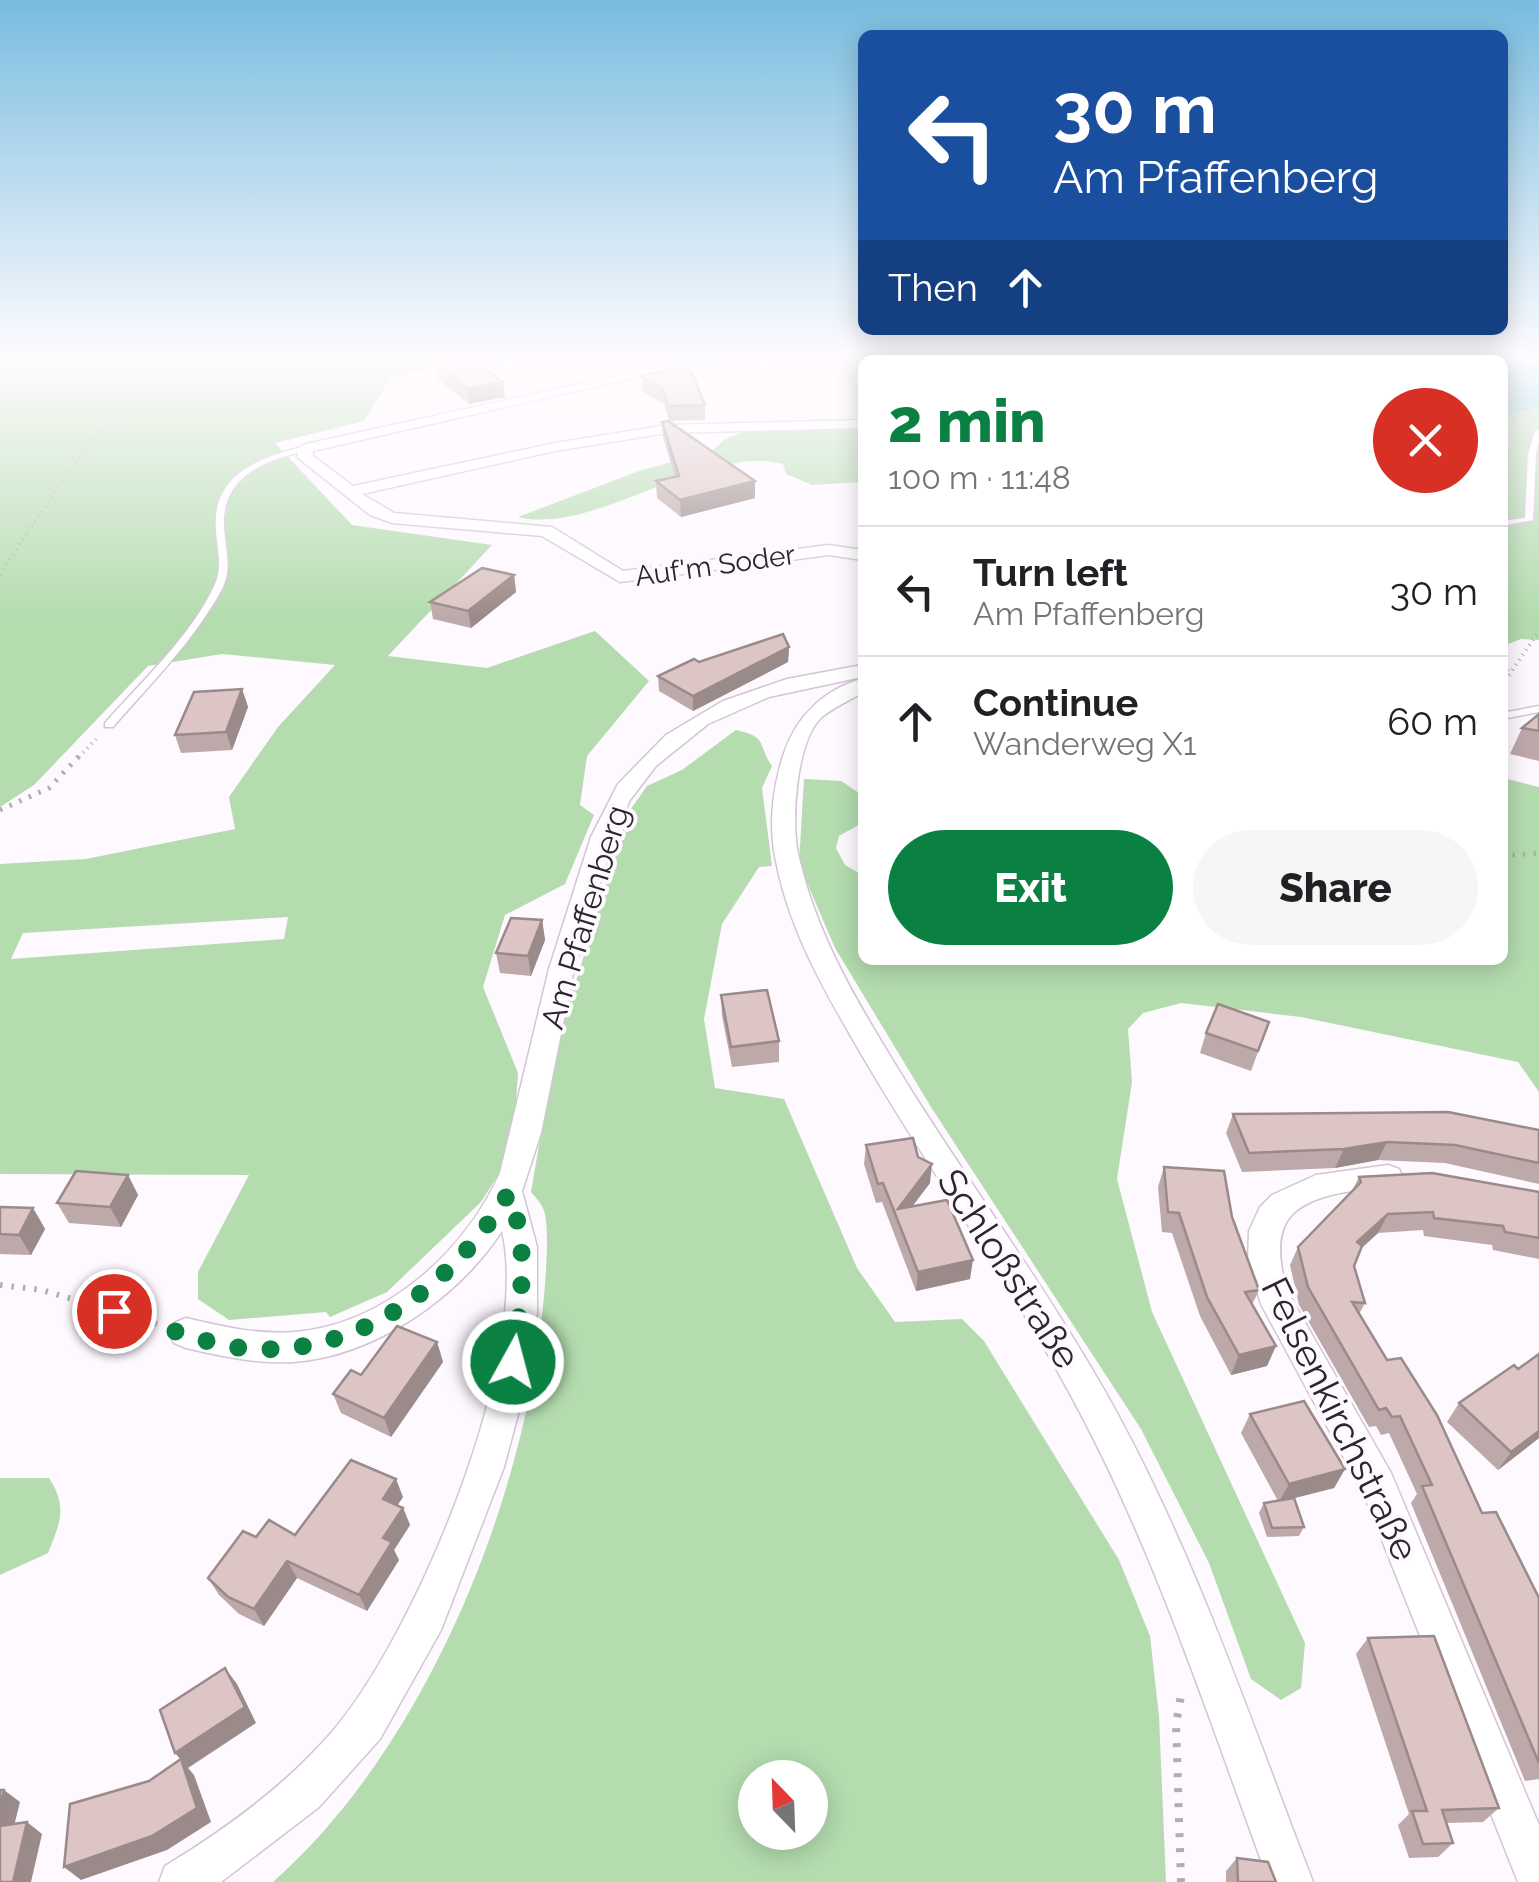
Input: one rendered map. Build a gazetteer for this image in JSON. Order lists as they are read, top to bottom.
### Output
{
  "streets": {
    "street": [
      "Auf'm Soder",
      "Am Pfaffenberg",
      "Schloßstraße",
      "Felsenkirchstraße"
    ]
  },
  "north": "top left",
  "page": {
    "turn": ["30 m", "Am Pfaffenberg"],
    "then": "Then",
    "heading": ["2 min", "100 m · 11:48"],
    "list": [
      {
        "name": "Turn left",
        "note": "Am Pfaffenberg",
        "value": "30 m"
      },
      {
        "name": "Continue",
        "note": "Wanderweg X1",
        "value": "60 m"
      }
    ],
    "buttons": ["Exit", "Share"]
  }
}
